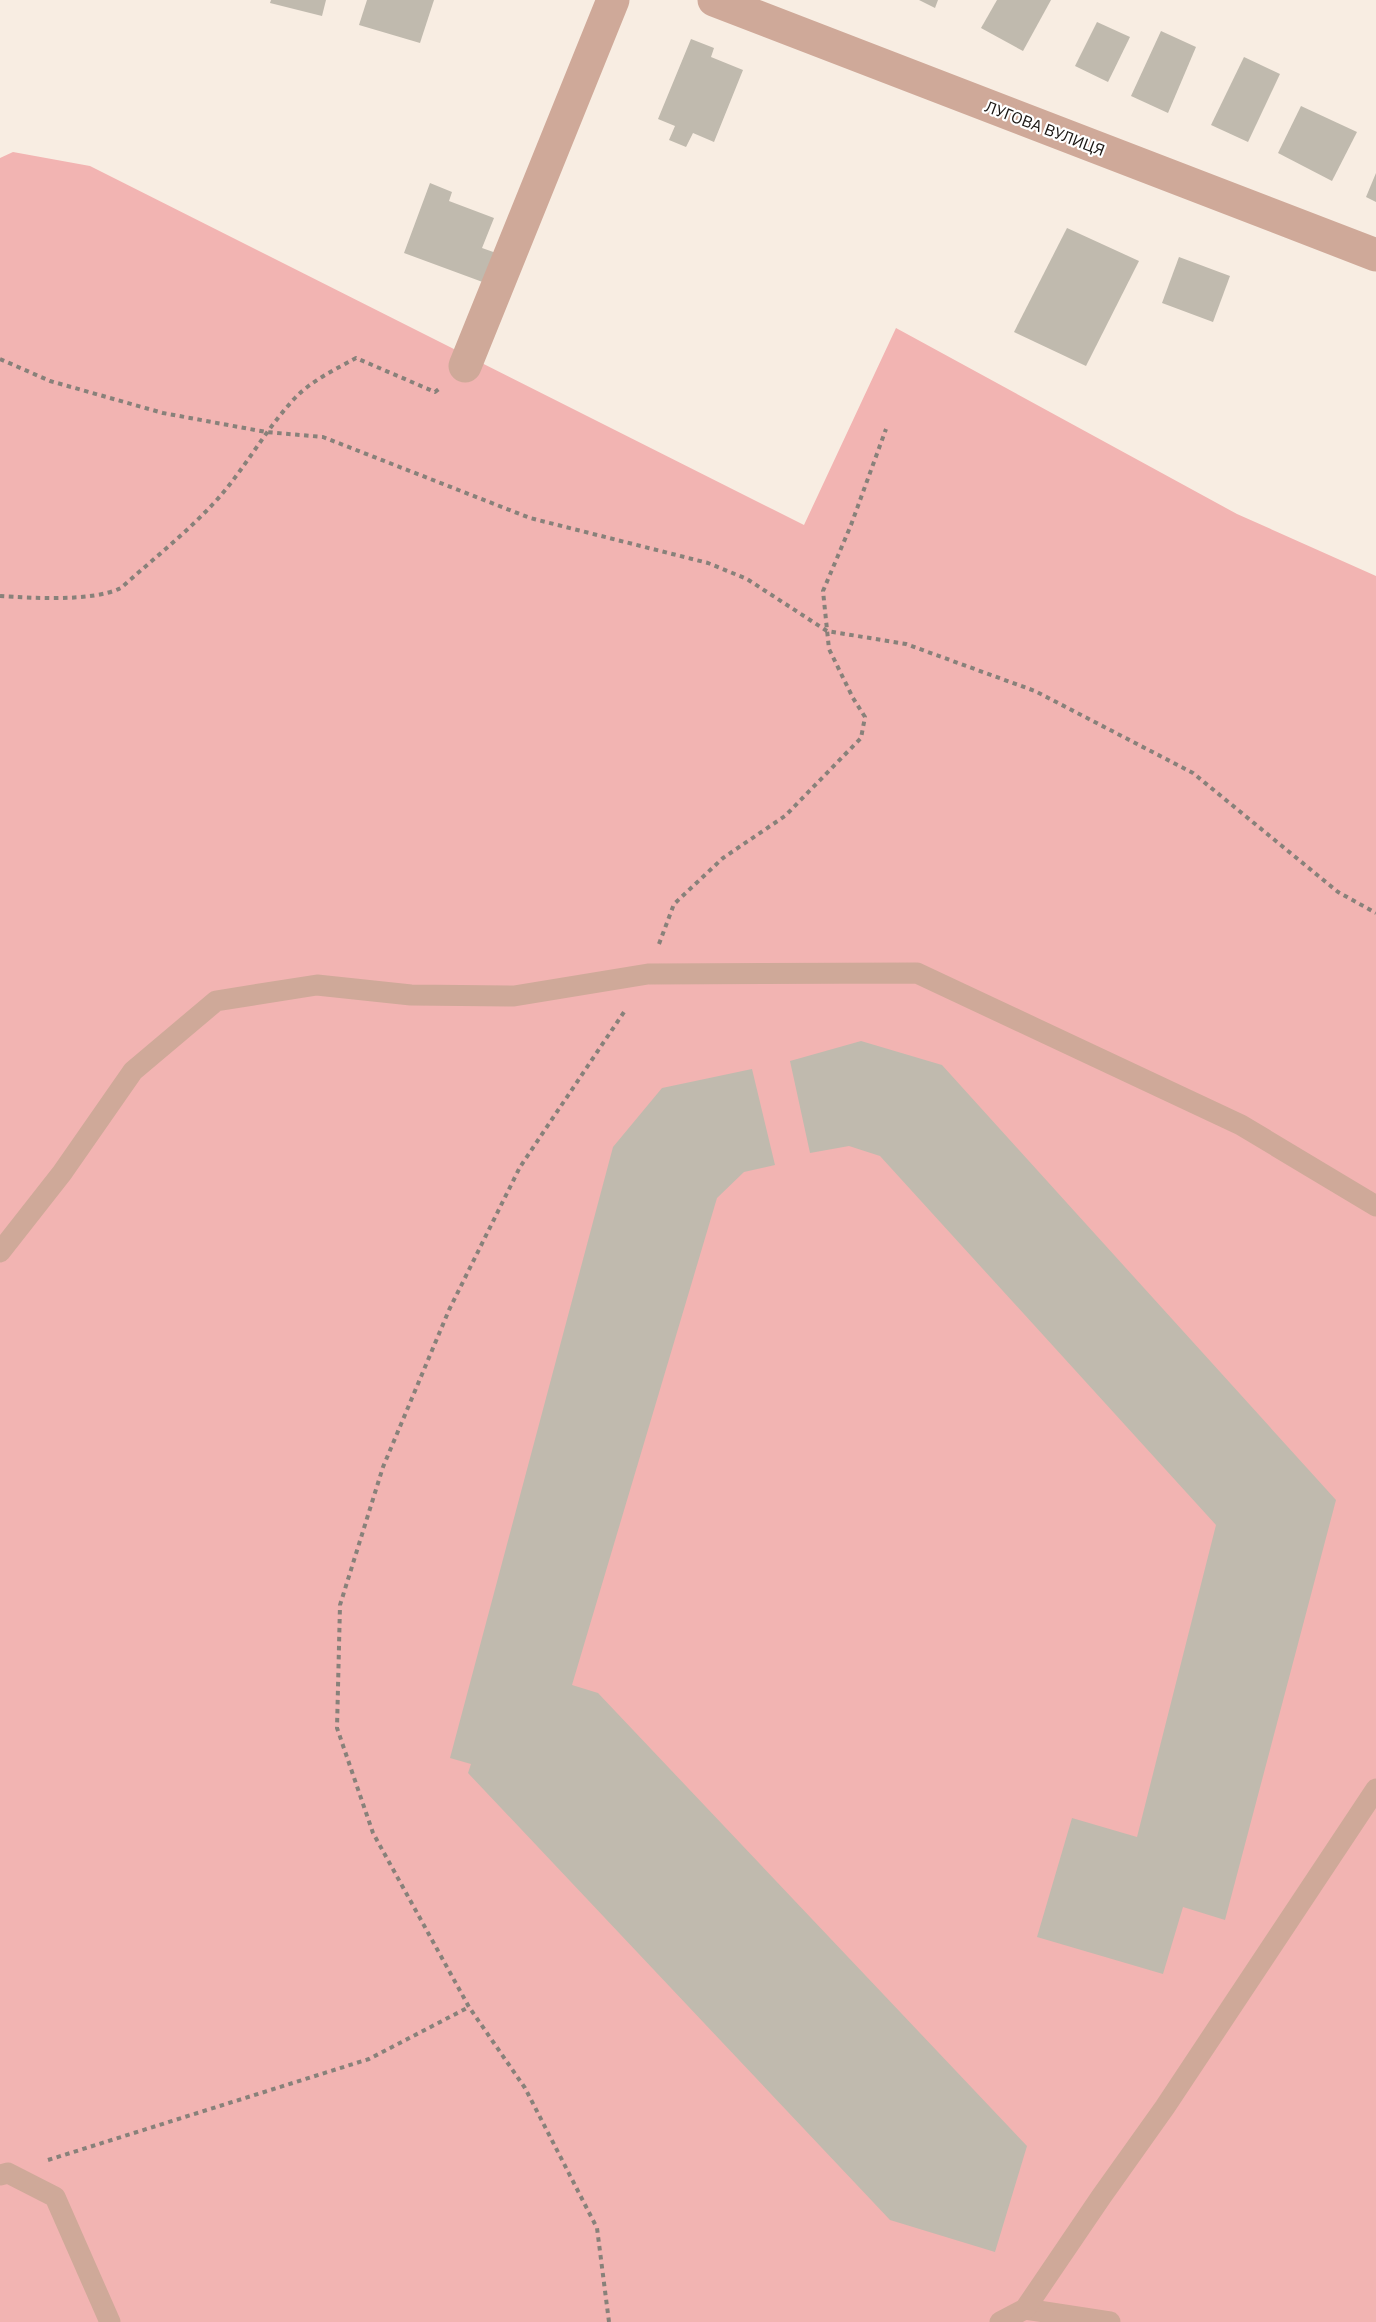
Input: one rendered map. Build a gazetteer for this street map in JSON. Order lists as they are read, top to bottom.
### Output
{
  "streets": {
    "street": ["ЛУГОВА ВУЛИЦЯ"]
  }
}
